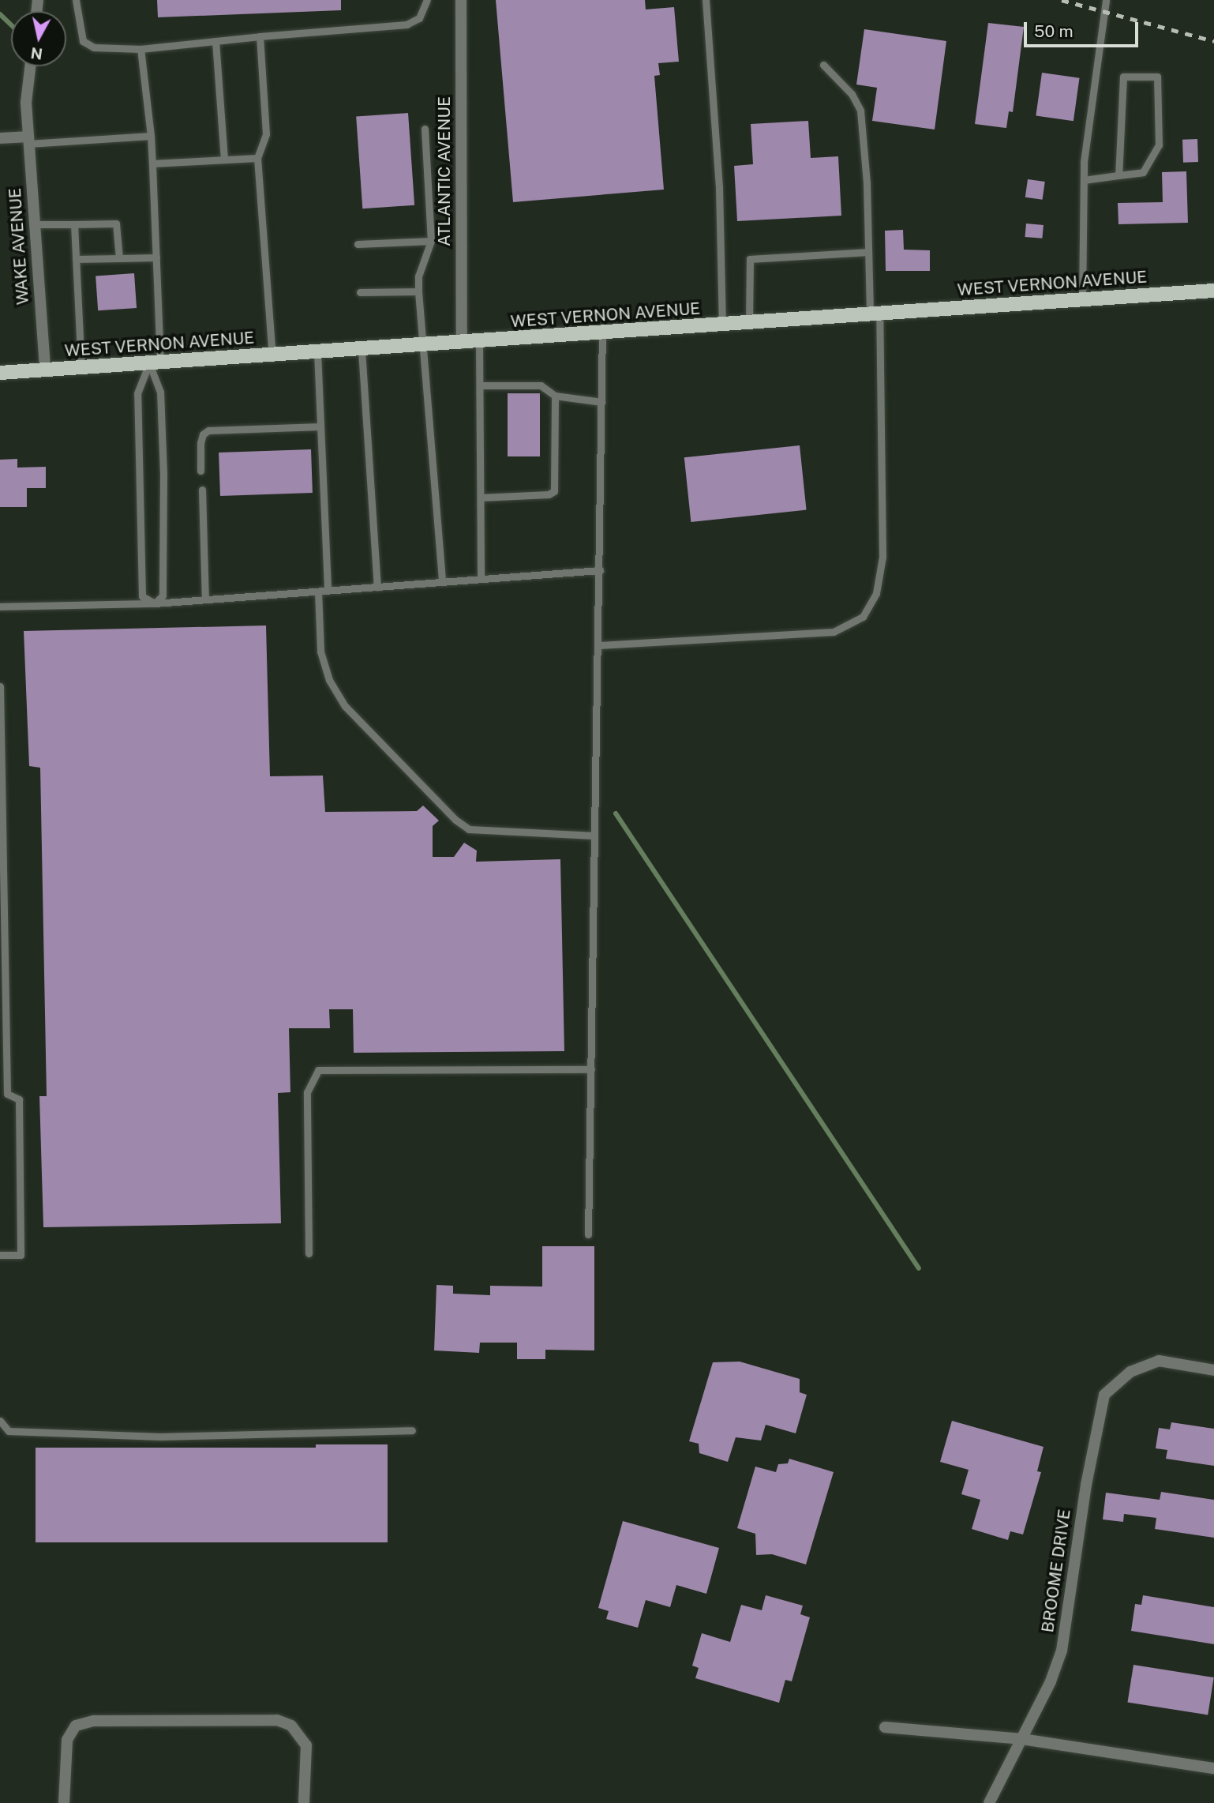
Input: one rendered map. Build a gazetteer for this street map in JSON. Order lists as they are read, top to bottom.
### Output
{
  "streets": {
    "main road": ["WEST VERNON AVENUE"],
    "street": ["ATLANTIC AVENUE", "WAKE AVENUE", "BROOME DRIVE"]
  },
  "crossings": [
    ["ATLANTIC AVENUE", "WEST VERNON AVENUE"],
    ["WAKE AVENUE", "WEST VERNON AVENUE"]
  ],
  "scale_bar": "50 m",
  "north": "bottom"
}
